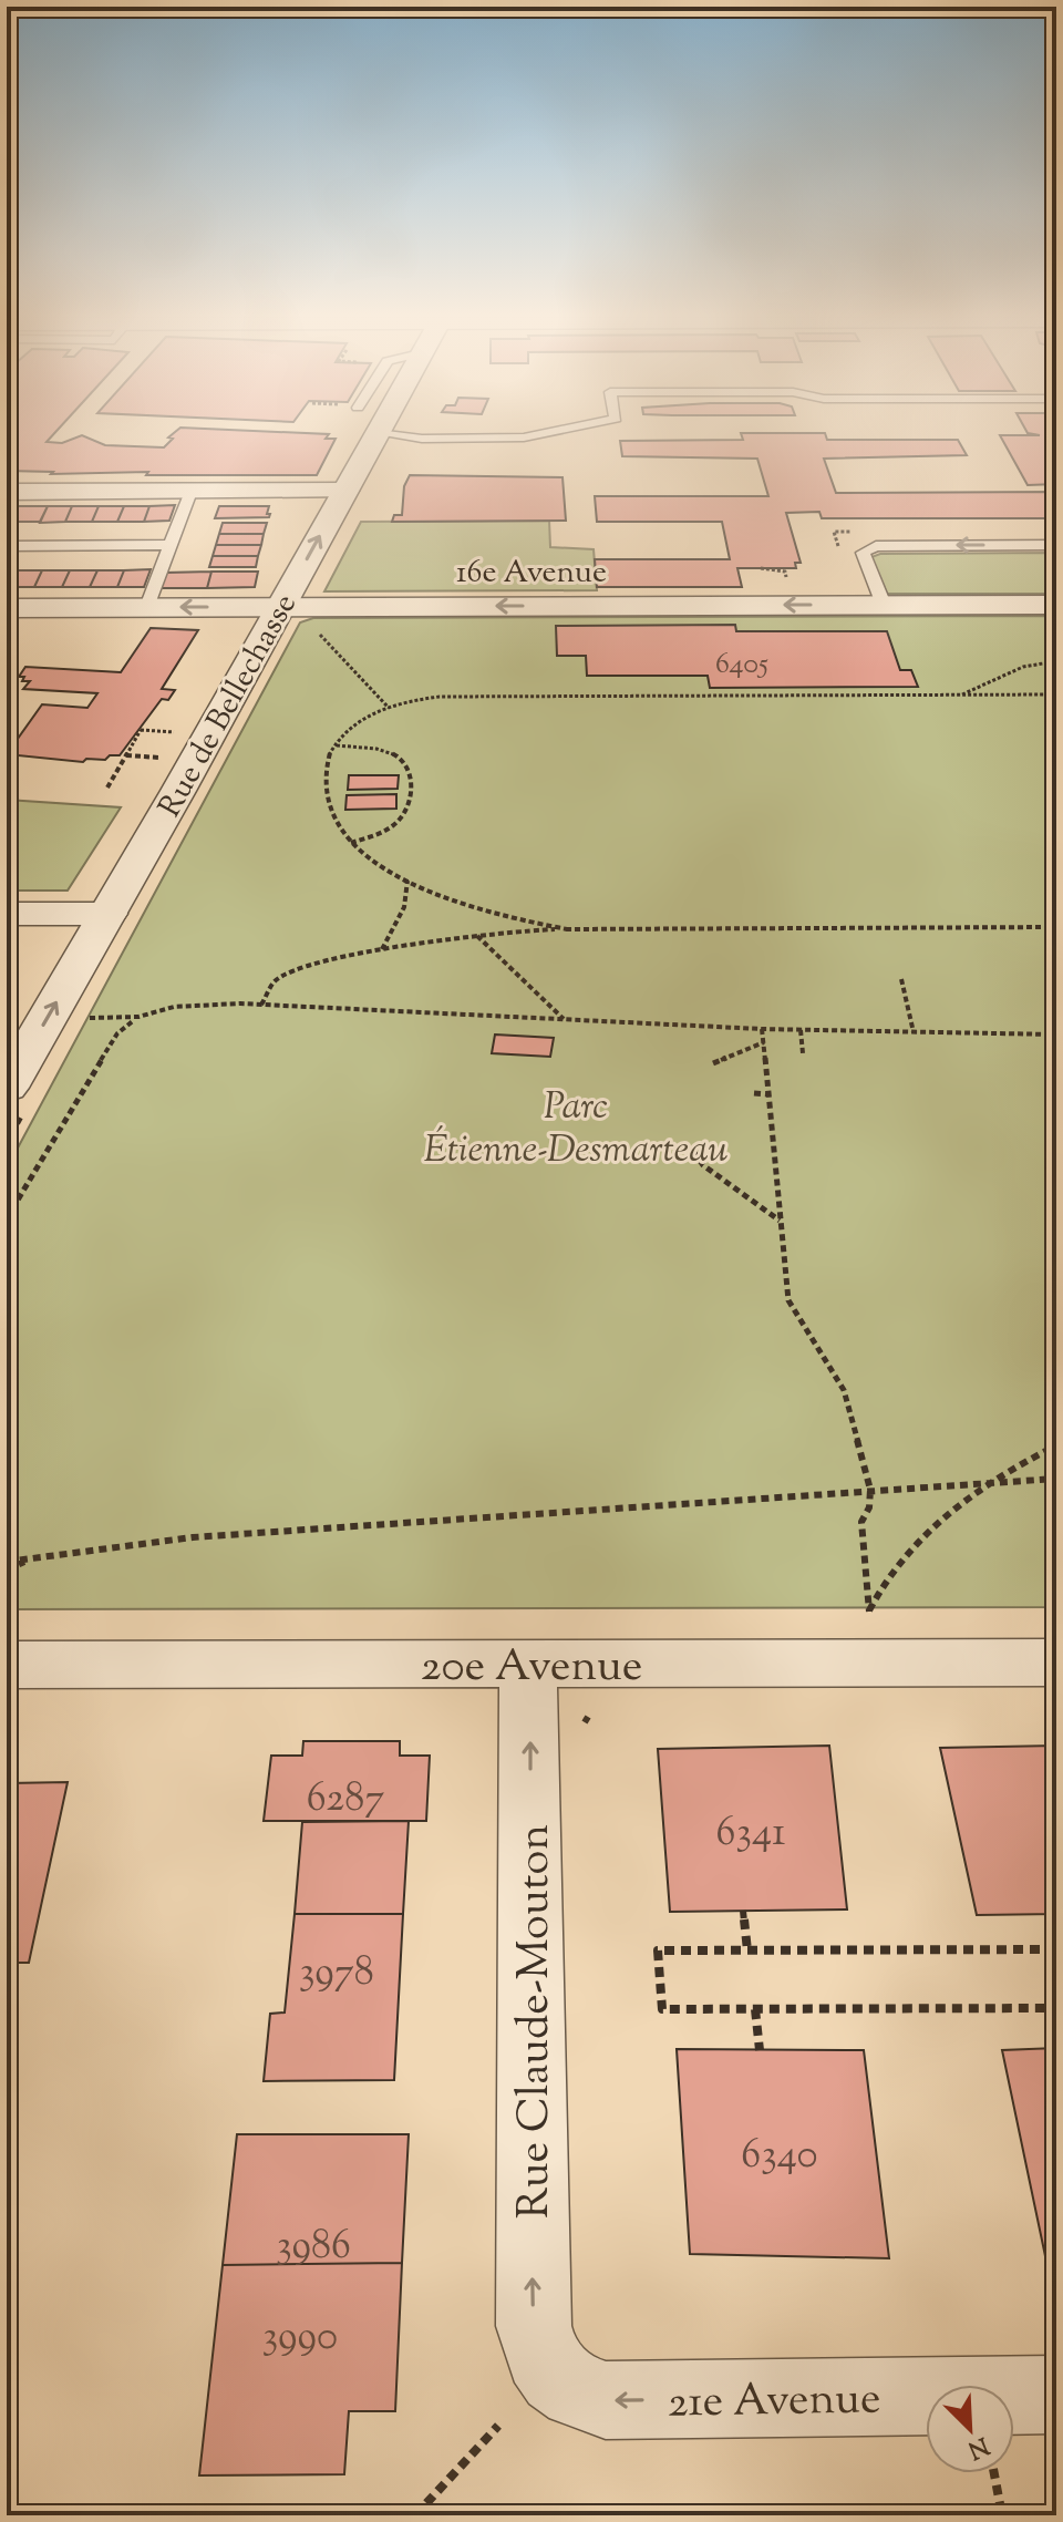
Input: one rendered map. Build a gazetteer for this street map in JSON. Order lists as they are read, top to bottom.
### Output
{
  "streets": {
    "street": [
      "16e Avenue",
      "Rue de Bellechasse",
      "20e Avenue",
      "Rue Claude-Mouton",
      "21e Avenue"
    ]
  },
  "crossings": [
    ["16e Avenue", "Rue de Bellechasse"],
    ["20e Avenue", "Rue Claude-Mouton"],
    ["Rue Claude-Mouton", "21e Avenue"]
  ],
  "one_way": [
    "16e Avenue",
    "Rue de Bellechasse",
    "Rue Claude-Mouton",
    "21e Avenue"
  ],
  "parks": ["Parc Étienne-Desmarteau"],
  "house_numbers": [
    "6405",
    "6287",
    "6341",
    "3978",
    "6340",
    "3986",
    "3990"
  ],
  "north": "bottom right"
}
